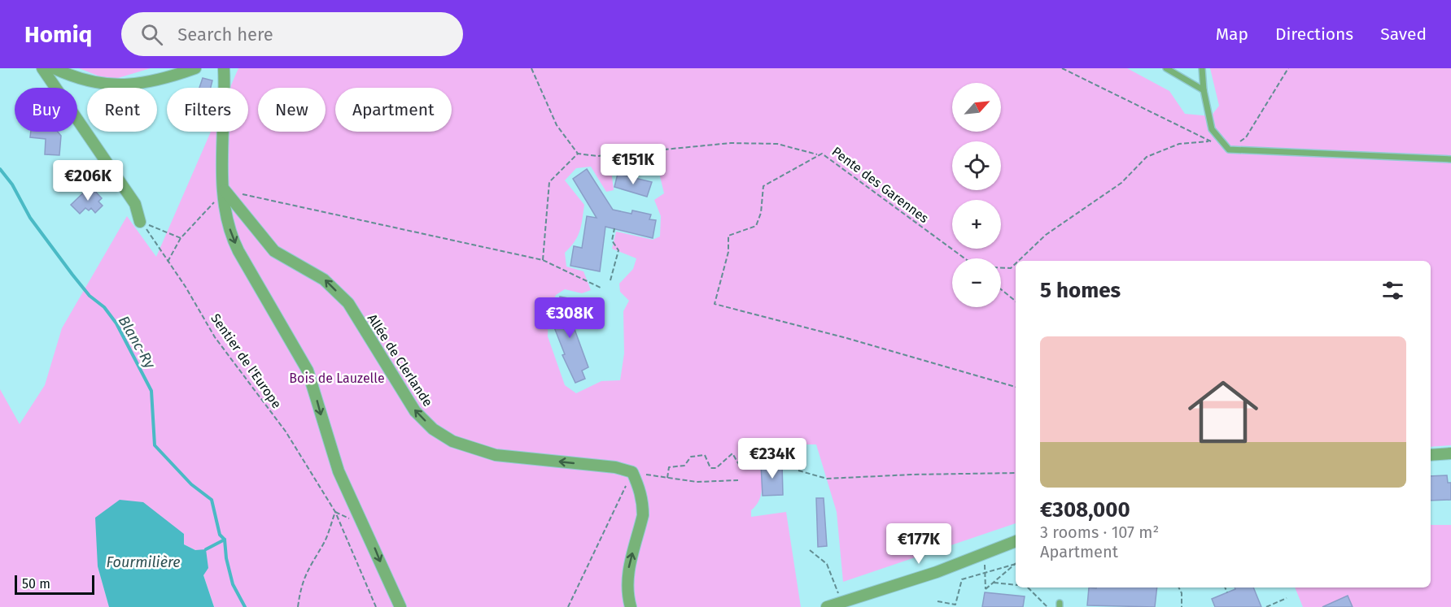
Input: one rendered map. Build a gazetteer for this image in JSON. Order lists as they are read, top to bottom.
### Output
{
  "streets": {
    "street": ["Allée de Clerlande"],
    "path": ["Pente des Garennes", "Sentier de l'Europe"]
  },
  "one_way": ["Allée de Clerlande"],
  "water": ["Blanc-Ry", "Fourmilière"],
  "parks": ["Bois de Lauzelle"],
  "scale_bar": "50 m",
  "north": "top right",
  "page": {
    "header": "Homiq",
    "search": "Search here",
    "nav": ["Map", "Directions", "Saved"],
    "map_buttons": ["+", "−"],
    "chip": [
      "Buy",
      "Rent",
      "Filters",
      "New",
      "Apartment"
    ],
    "price": [
      "€151K",
      "€206K",
      "€308K",
      "€234K",
      "€177K"
    ],
    "heading": "5 homes",
    "list": [
      {
        "name": "€308,000",
        "note": "3 rooms · 107 m² · Apartment"
      }
    ],
    "scale": "50 m"
  }
}
